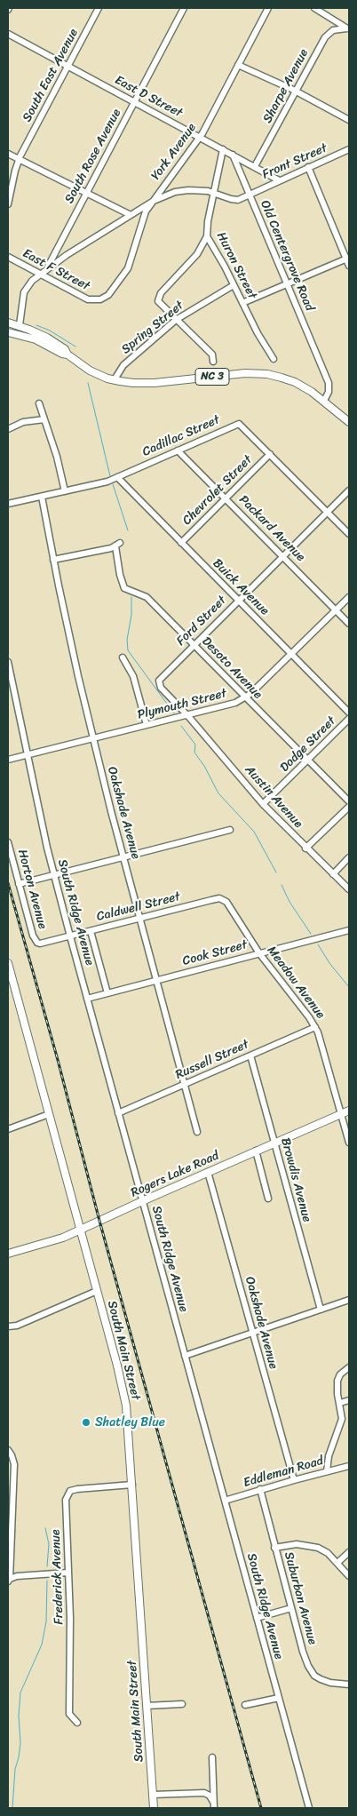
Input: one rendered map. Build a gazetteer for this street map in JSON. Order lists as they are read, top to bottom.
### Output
{
  "streets": {
    "main road": ["NC 3", "Rogers Lake Road", "South Main Street"],
    "street": [
      "South East Avenue",
      "Sharpe Avenue",
      "East D Street",
      "York Avenue",
      "South Rose Avenue",
      "Front Street",
      "Old Centergrove Road",
      "Huron Street",
      "East F Street",
      "Spring Street",
      "Cadillac Street",
      "Chevrolet Street",
      "Packard Avenue",
      "Buick Avenue",
      "Ford Street",
      "Desoto Avenue",
      "Plymouth Street",
      "Dodge Street",
      "Austin Avenue",
      "Oakshade Avenue",
      "Horton Avenue",
      "Caldwell Street",
      "South Ridge Avenue",
      "Cook Street",
      "Meadow Avenue",
      "Russell Street",
      "Browdis Avenue",
      "Eddleman Road",
      "Frederick Avenue",
      "Suburban Avenue"
    ]
  },
  "crossings": [
    ["South East Avenue", "East D Street"],
    ["Sharpe Avenue", "East D Street"],
    ["East D Street", "York Avenue"],
    ["East D Street", "South Rose Avenue"],
    ["East D Street", "Front Street"],
    ["East D Street", "Huron Street"],
    ["York Avenue", "Old Centergrove Road"],
    ["York Avenue", "East F Street"],
    ["South Rose Avenue", "Old Centergrove Road"],
    ["Front Street", "Old Centergrove Road"],
    ["Old Centergrove Road", "Huron Street"],
    ["Old Centergrove Road", "East F Street"],
    ["Old Centergrove Road", "NC 3"],
    ["Huron Street", "Spring Street"],
    ["Spring Street", "NC 3"],
    ["Cadillac Street", "Chevrolet Street"],
    ["Cadillac Street", "Packard Avenue"],
    ["Cadillac Street", "Buick Avenue"],
    ["Cadillac Street", "Ford Street"],
    ["Cadillac Street", "Oakshade Avenue"],
    ["Chevrolet Street", "Packard Avenue"],
    ["Chevrolet Street", "Buick Avenue"],
    ["Packard Avenue", "Ford Street"],
    ["Packard Avenue", "Plymouth Street"],
    ["Buick Avenue", "Ford Street"],
    ["Buick Avenue", "Plymouth Street"],
    ["Ford Street", "Desoto Avenue"],
    ["Ford Street", "Plymouth Street"],
    ["Ford Street", "Austin Avenue"],
    ["Desoto Avenue", "Plymouth Street"],
    ["Desoto Avenue", "Dodge Street"],
    ["Desoto Avenue", "Oakshade Avenue"],
    ["Plymouth Street", "Austin Avenue"],
    ["Plymouth Street", "Oakshade Avenue"],
    ["Plymouth Street", "South Ridge Avenue"],
    ["Dodge Street", "Austin Avenue"],
    ["Oakshade Avenue", "Caldwell Street"],
    ["Oakshade Avenue", "Cook Street"],
    ["Oakshade Avenue", "Russell Street"],
    ["Oakshade Avenue", "Rogers Lake Road"],
    ["Oakshade Avenue", "Eddleman Road"],
    ["Horton Avenue", "Caldwell Street"],
    ["Caldwell Street", "South Ridge Avenue"],
    ["Caldwell Street", "Meadow Avenue"],
    ["South Ridge Avenue", "Cook Street"],
    ["South Ridge Avenue", "Russell Street"],
    ["South Ridge Avenue", "Rogers Lake Road"],
    ["South Ridge Avenue", "Eddleman Road"],
    ["Cook Street", "Meadow Avenue"],
    ["Meadow Avenue", "Russell Street"],
    ["Meadow Avenue", "Rogers Lake Road"],
    ["Russell Street", "Browdis Avenue"],
    ["Rogers Lake Road", "Browdis Avenue"],
    ["Rogers Lake Road", "South Main Street"],
    ["South Main Street", "Frederick Avenue"],
    ["Eddleman Road", "Suburban Avenue"]
  ],
  "places": ["Shatley Blue"]
}
